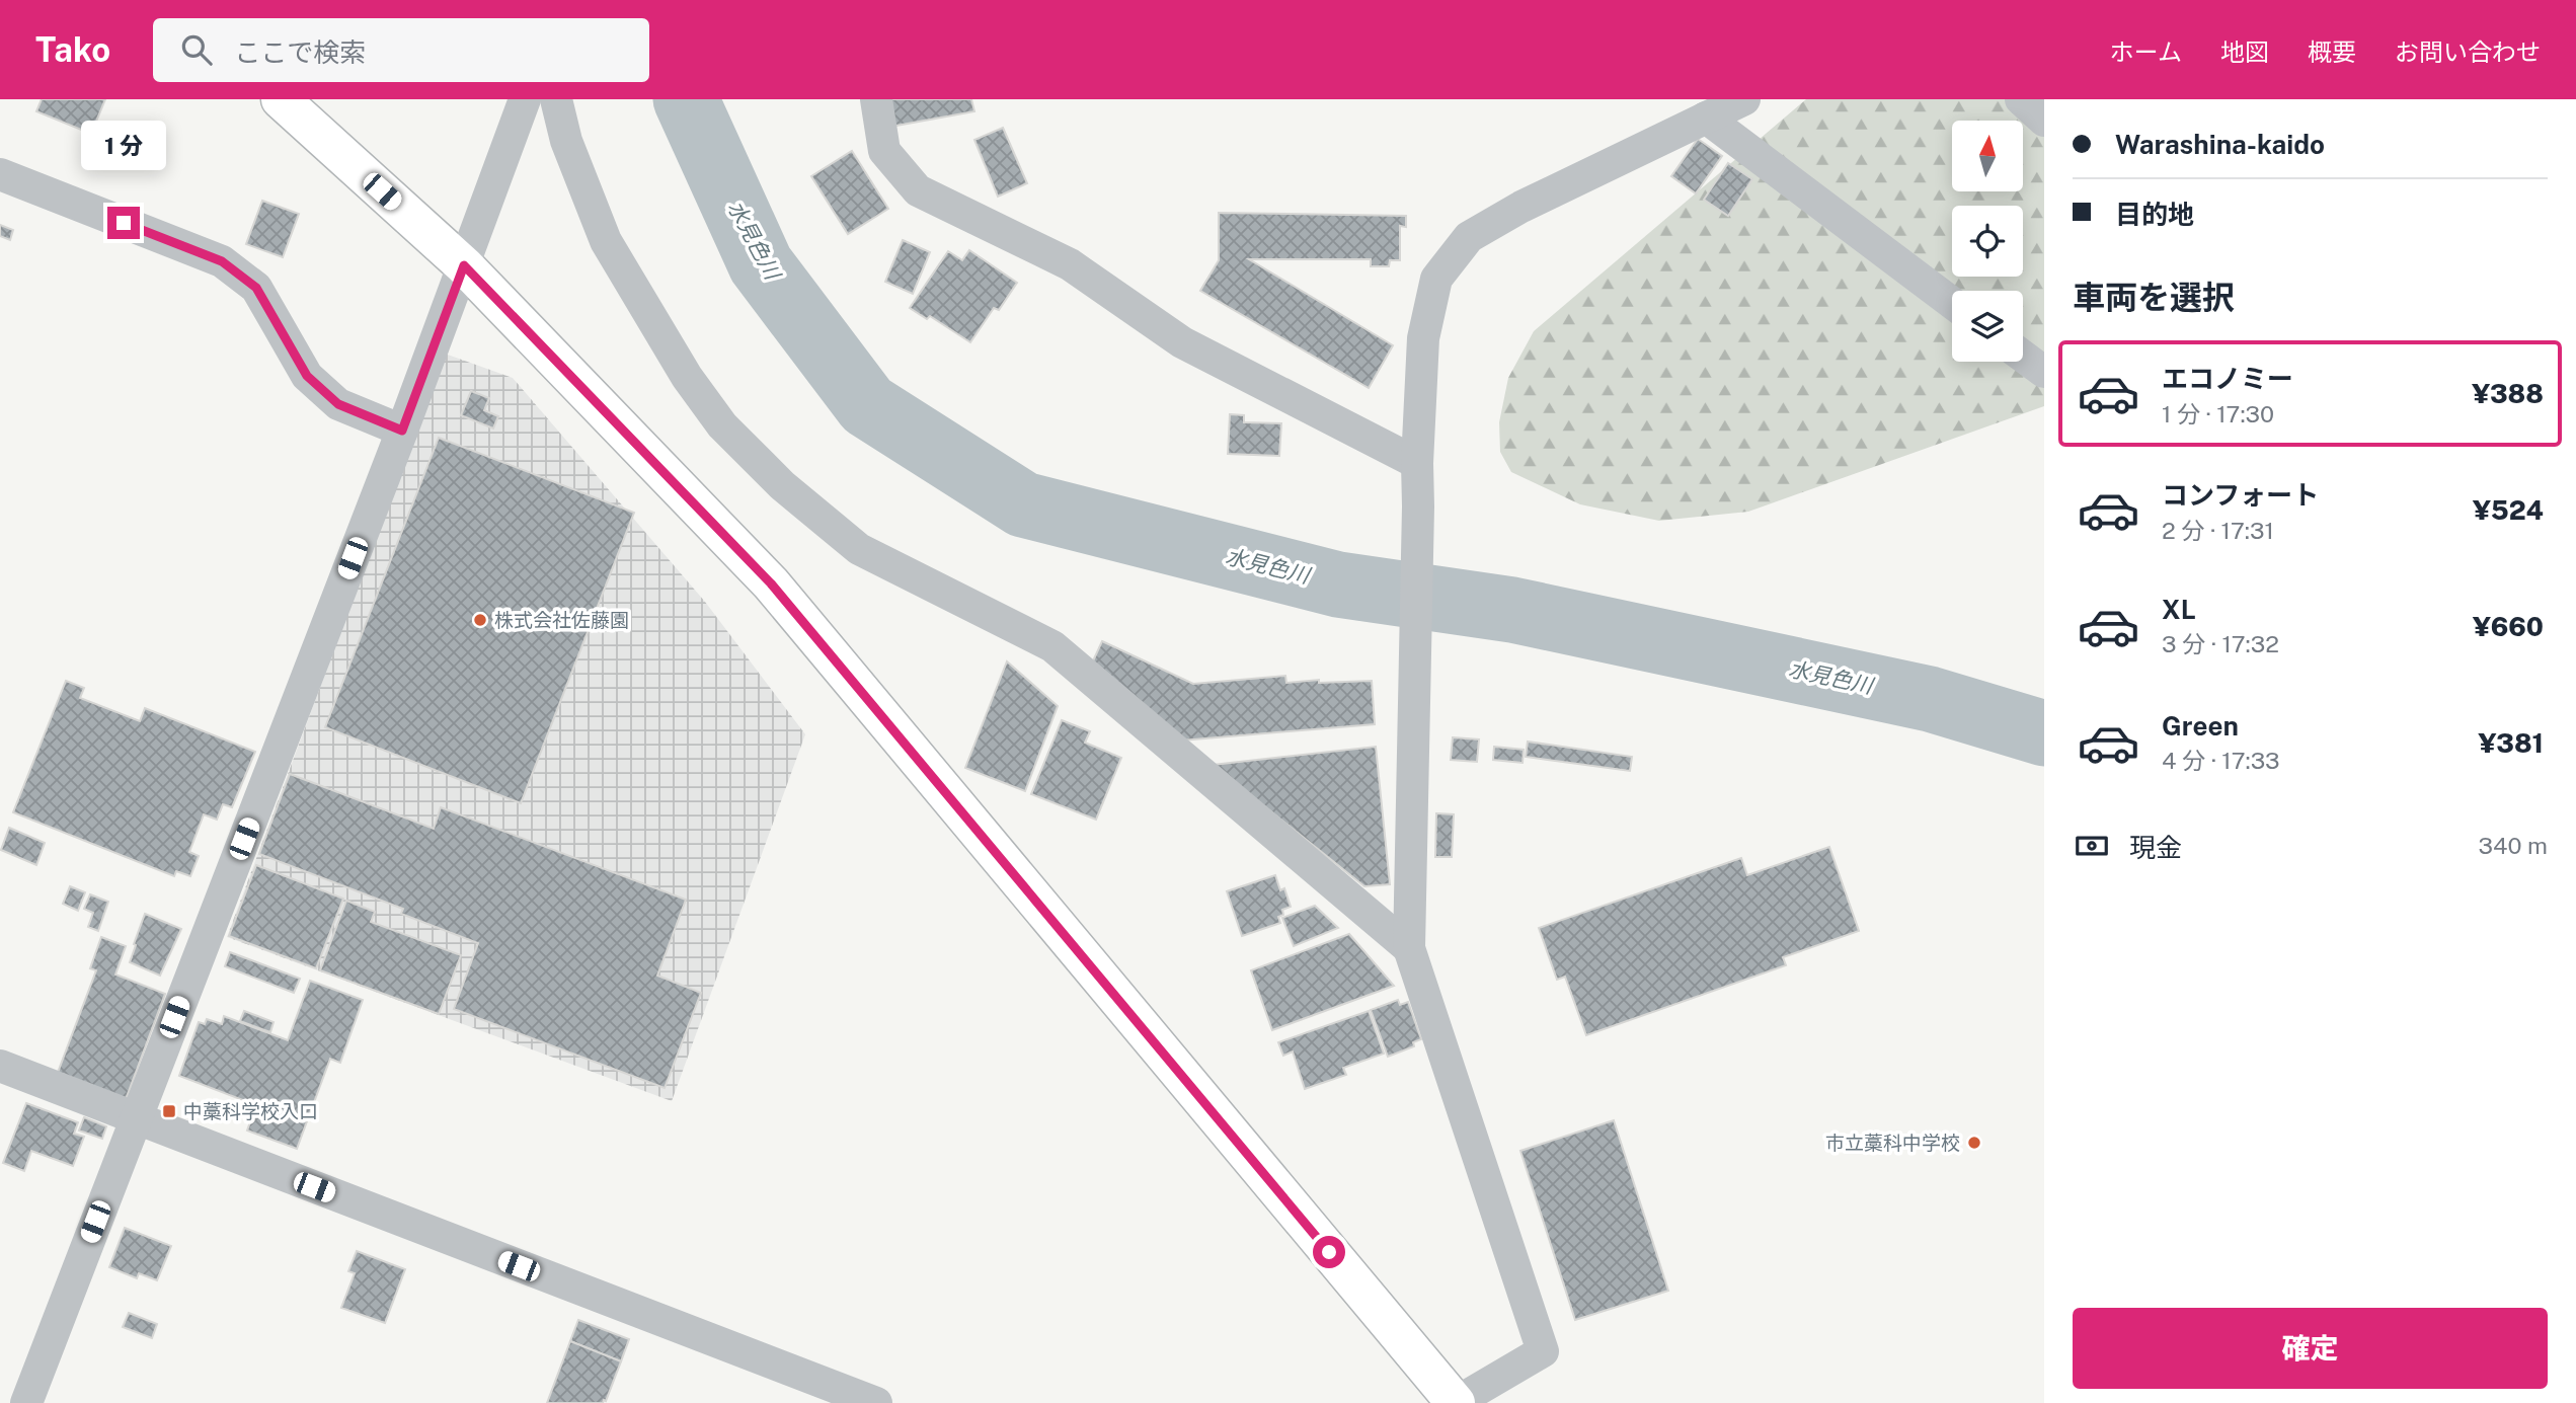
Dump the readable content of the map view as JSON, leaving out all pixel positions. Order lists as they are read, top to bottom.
{
  "water": ["水見色川"],
  "places": {
    "other": ["株式会社佐藤園", "市立藁科中学校"],
    "transit": ["中藁科学校入口"]
  },
  "north": "top",
  "page": {
    "header": "Tako",
    "search": "ここで検索",
    "nav": [
      "ホーム",
      "地図",
      "概要",
      "お問い合わせ"
    ],
    "banner": ["Warashina-kaido", "目的地"],
    "bubble": "1 分",
    "heading": "車両を選択",
    "list": [
      {
        "name": "エコノミー",
        "note": "1 分 · 17:30",
        "value": "¥388"
      },
      {
        "name": "コンフォート",
        "note": "2 分 · 17:31",
        "value": "¥524"
      },
      {
        "name": "XL",
        "note": "3 分 · 17:32",
        "value": "¥660"
      },
      {
        "name": "Green",
        "note": "4 分 · 17:33",
        "value": "¥381"
      }
    ],
    "pay": ["現金", "340 m"],
    "buttons": "確定"
  }
}
